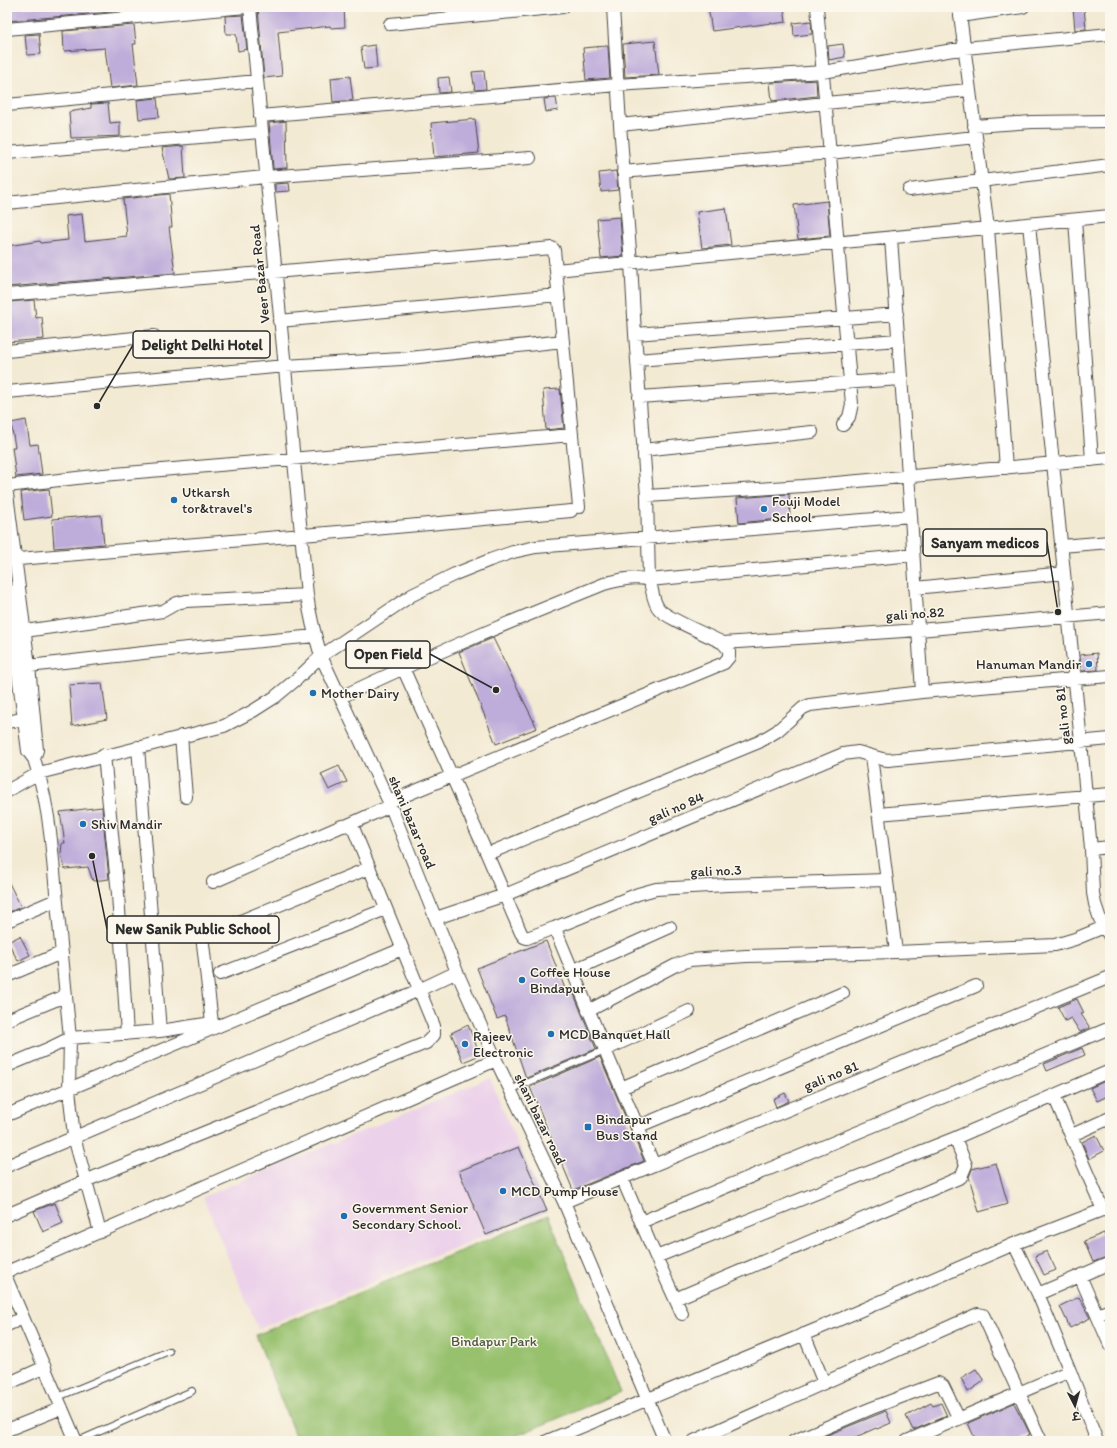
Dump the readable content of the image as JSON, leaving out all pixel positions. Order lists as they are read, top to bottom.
{
  "streets": {
    "street": [
      "Veer Bazar Road",
      "gali no.82",
      "gali no 81",
      "gali no 84",
      "shani bazar road",
      "gali no.3"
    ]
  },
  "crossings": [
    ["Veer Bazar Road", "shani bazar road"],
    ["gali no.82", "gali no 81"],
    ["gali no 81", "shani bazar road"],
    ["gali no 84", "shani bazar road"],
    ["gali no 84", "gali no.3"]
  ],
  "parks": ["Bindapur Park"],
  "places": {
    "other": [
      "Delight Delhi Hotel",
      "Utkarsh tor&travel's",
      "Fouji Model School",
      "Sanyam medicos",
      "Hanuman Mandir",
      "Open Field",
      "Mother Dairy",
      "Shiv Mandir",
      "New Sanik Public School",
      "Coffee House Bindapur",
      "MCD Banquet Hall",
      "Rajeev Electronic",
      "MCD Pump House",
      "Government Senior Secondary School."
    ],
    "transit": ["Bindapur Bus Stand"]
  },
  "north": "bottom"
}
